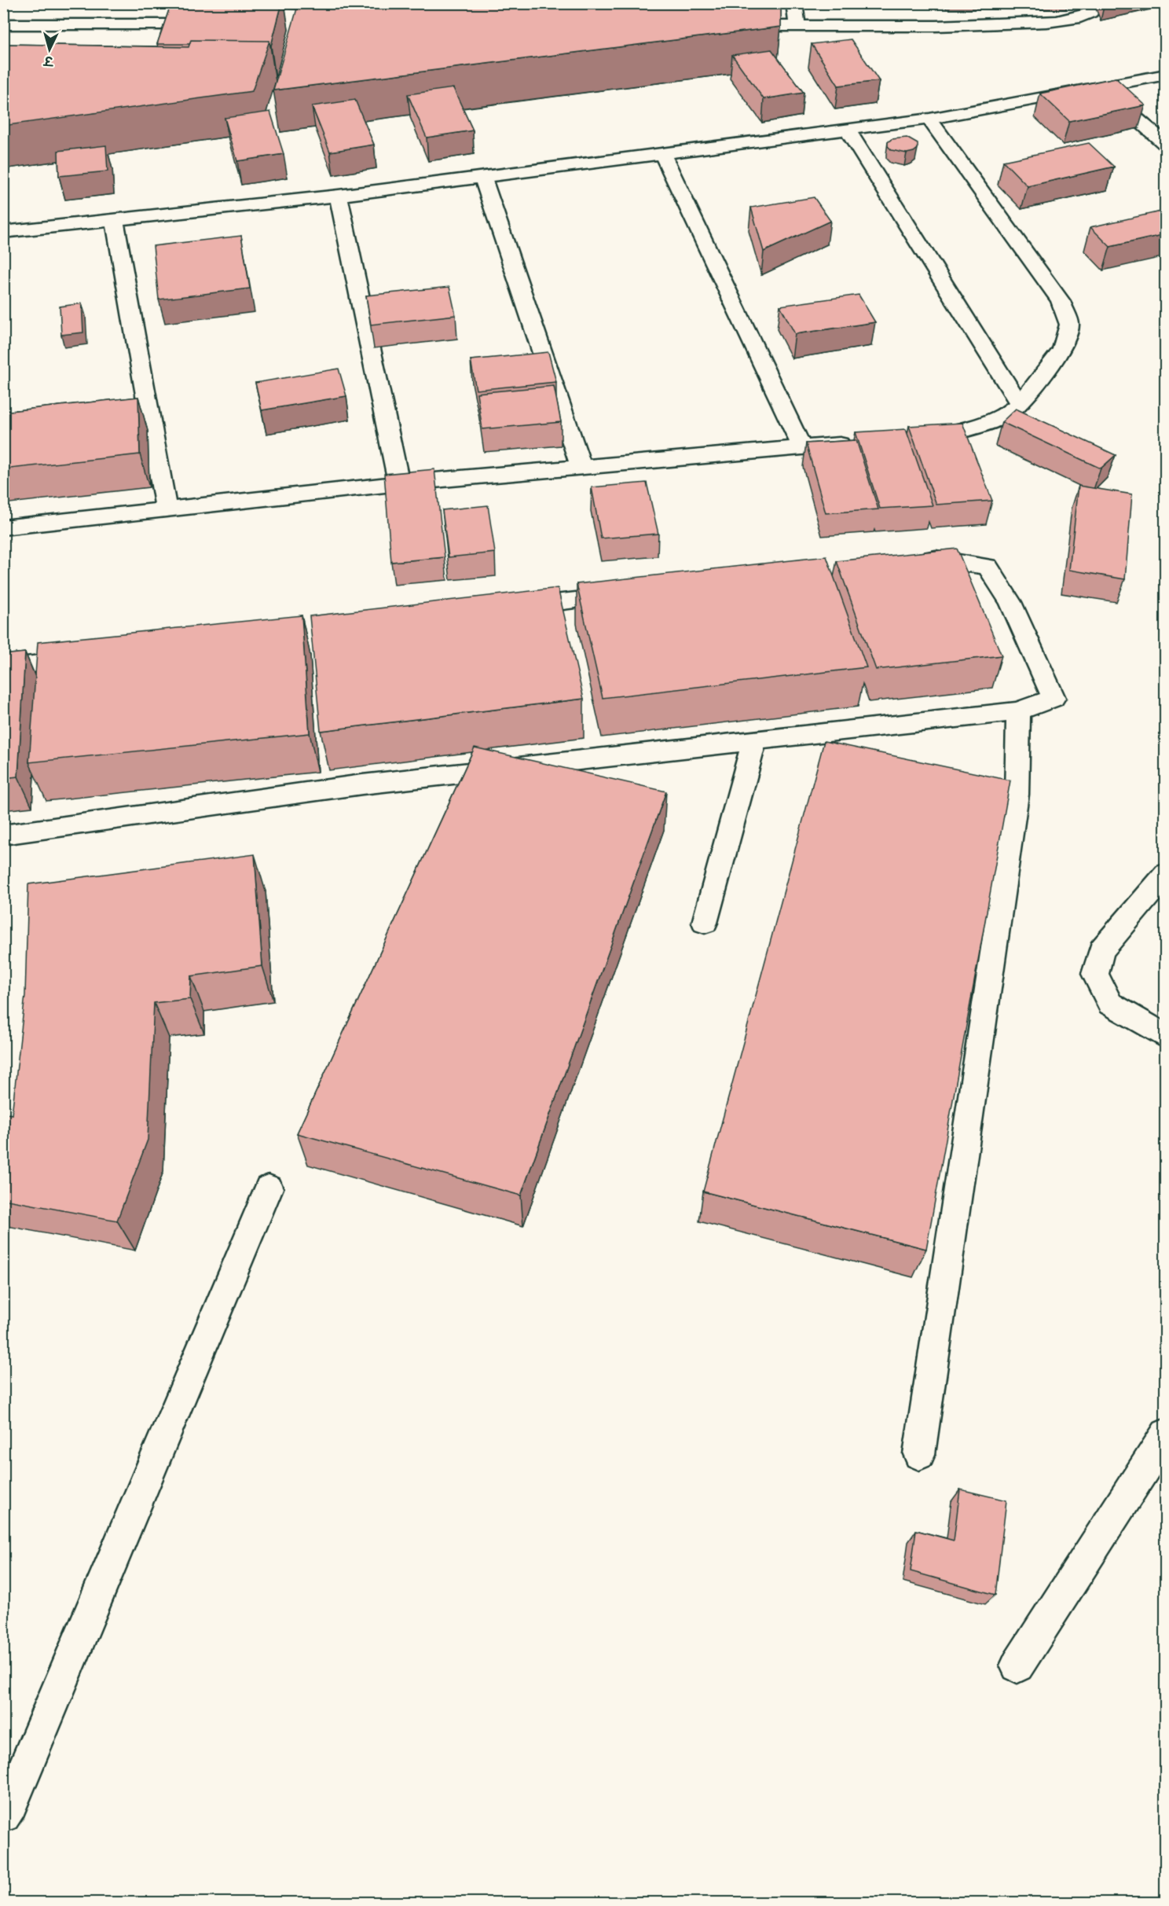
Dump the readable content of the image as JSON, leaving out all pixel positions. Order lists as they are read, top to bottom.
{
  "north": "bottom"
}
